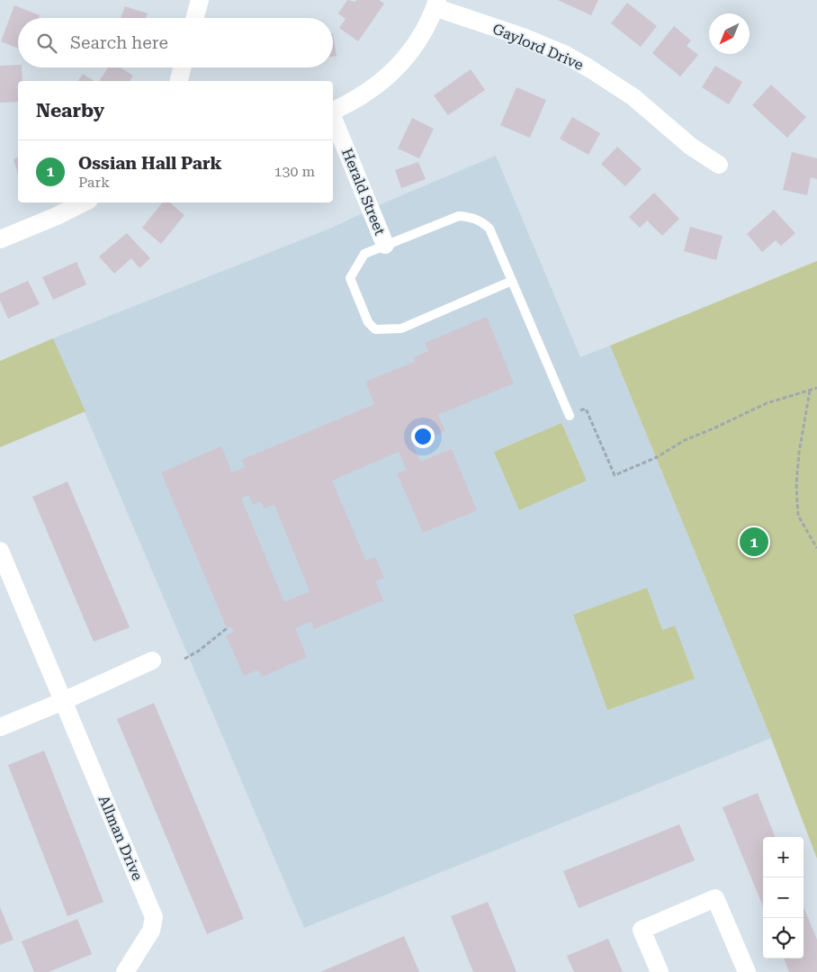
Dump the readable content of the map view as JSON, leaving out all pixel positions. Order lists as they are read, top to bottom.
{
  "streets": {
    "street": ["Gaylord Drive", "Herald Street", "Allman Drive"]
  },
  "north": "bottom left",
  "page": {
    "search": "Search here",
    "heading": "Nearby",
    "list": [
      {
        "mark": "1",
        "name": "Ossian Hall Park",
        "note": "Park",
        "value": "130 m"
      }
    ],
    "pins": "1",
    "map_buttons": ["+", "−"]
  }
}
